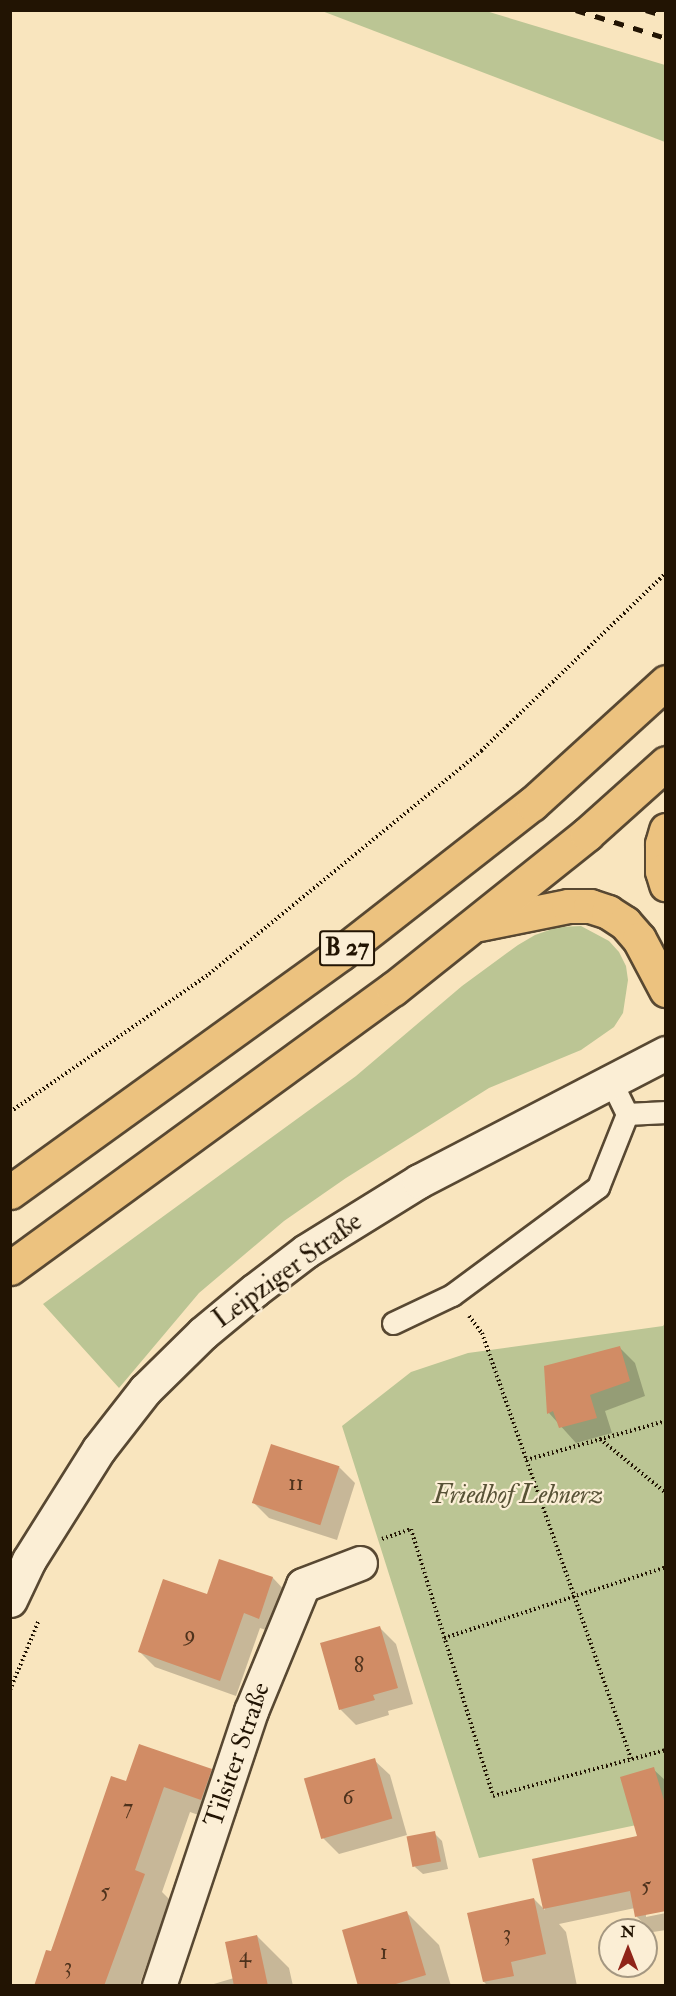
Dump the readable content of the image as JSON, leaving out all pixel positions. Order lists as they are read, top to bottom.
{
  "streets": {
    "highway": ["B 27"],
    "main road": ["Leipziger Straße", "Tilsiter Straße"]
  },
  "parks": ["Friedhof Lehnerz"],
  "house_numbers": [
    "11",
    "9",
    "8",
    "6",
    "7",
    "5",
    "5",
    "3",
    "1",
    "4",
    "3"
  ],
  "north": "top"
}
